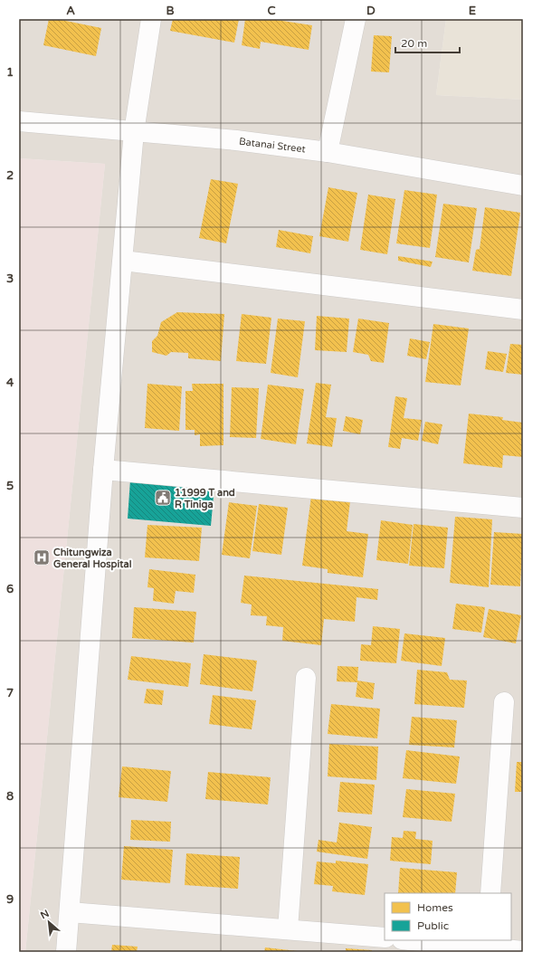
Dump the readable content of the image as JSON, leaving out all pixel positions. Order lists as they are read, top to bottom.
{
  "streets": {
    "street": ["Batanai Street"]
  },
  "places": {
    "public building": ["11999 T and R Tiniga"],
    "hospital": ["Chitungwiza General Hospital"]
  },
  "legend": ["Homes", "Public"],
  "scale_bar": "20 m",
  "north": "top left",
  "grid": {
    "columns": [
      "A",
      "B",
      "C",
      "D",
      "E"
    ],
    "rows": [
      "1",
      "2",
      "3",
      "4",
      "5",
      "6",
      "7",
      "8",
      "9"
    ]
  }
}
